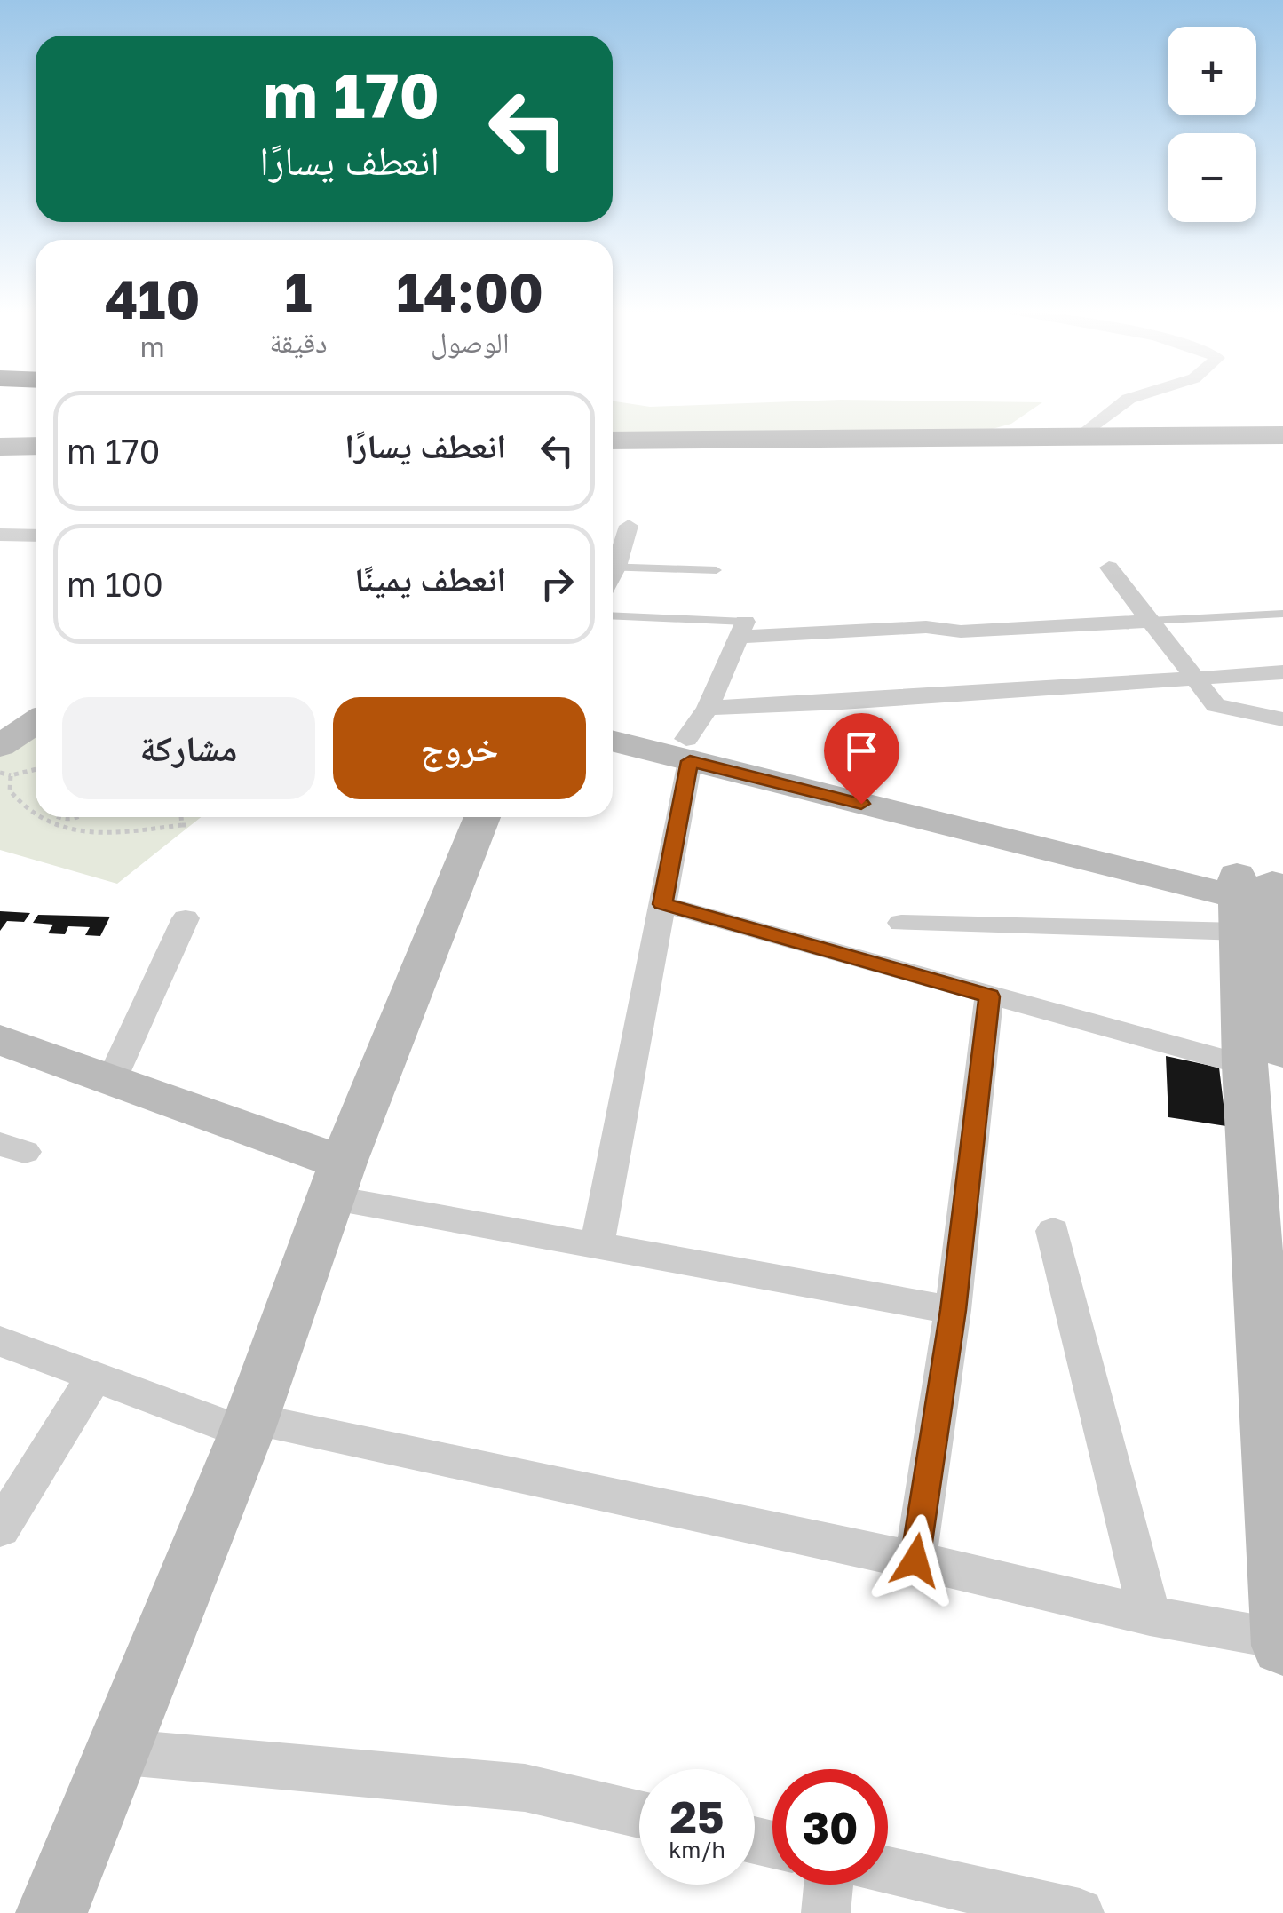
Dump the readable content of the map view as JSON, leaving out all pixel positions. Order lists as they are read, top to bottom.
{
  "page": {
    "map_buttons": ["+", "−"],
    "turn": ["170 m", "انعطف يسارًا"],
    "eta": [
      "14:00",
      "الوصول",
      "1",
      "دقيقة",
      "410",
      "m"
    ],
    "list": [
      {
        "name": "انعطف يسارًا",
        "value": "170 m"
      },
      {
        "name": "انعطف يمينًا",
        "value": "100 m"
      }
    ],
    "buttons": ["خروج", "مشاركة"],
    "speed": "25 km/h",
    "limit": "30"
  }
}
